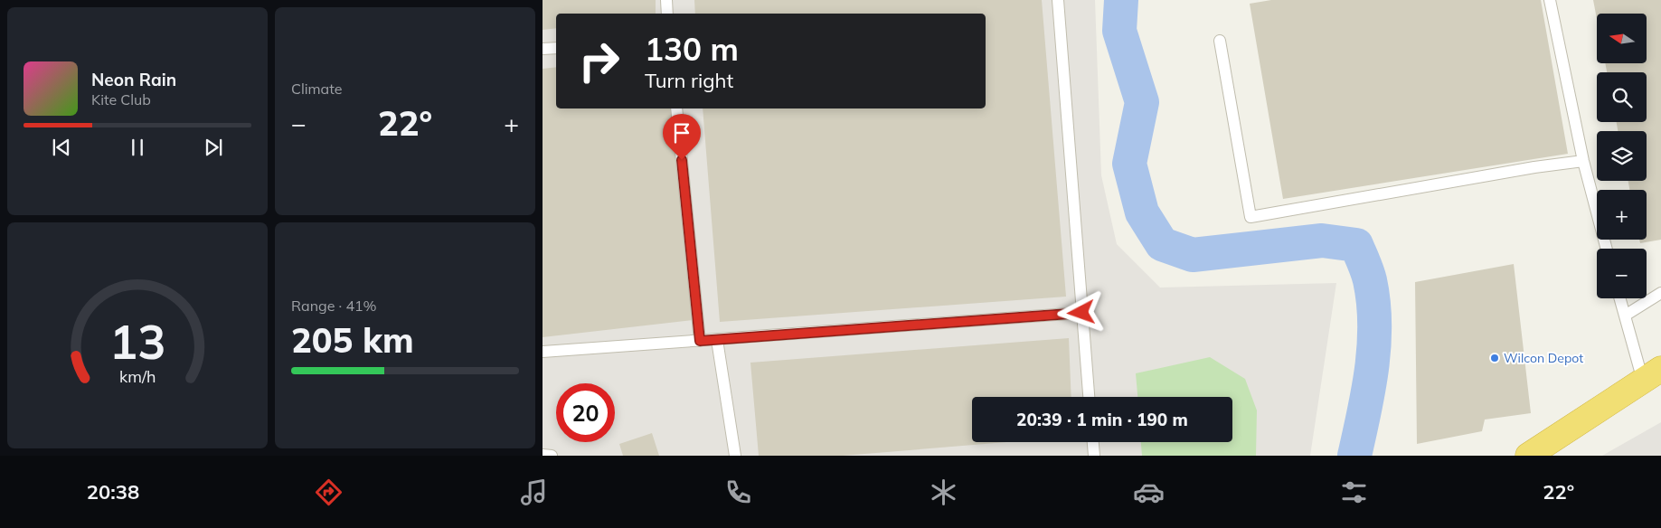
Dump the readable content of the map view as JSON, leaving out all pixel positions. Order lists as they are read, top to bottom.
{
  "places": ["Wilcon Depot"],
  "north": "left",
  "page": {
    "tile": [
      "Climate",
      ["Range · 41%", "205 km"]
    ],
    "map_buttons": ["+", "−"],
    "turn": ["130 m", "Turn right"],
    "song": ["Neon Rain", "Kite Club"],
    "heat": ["−", "22°", "+"],
    "limit": "20",
    "trip": "20:39 · 1 min · 190 m",
    "tabs": ["20:38", "22°"],
    "gauge": ["13", "km/h"]
  }
}
